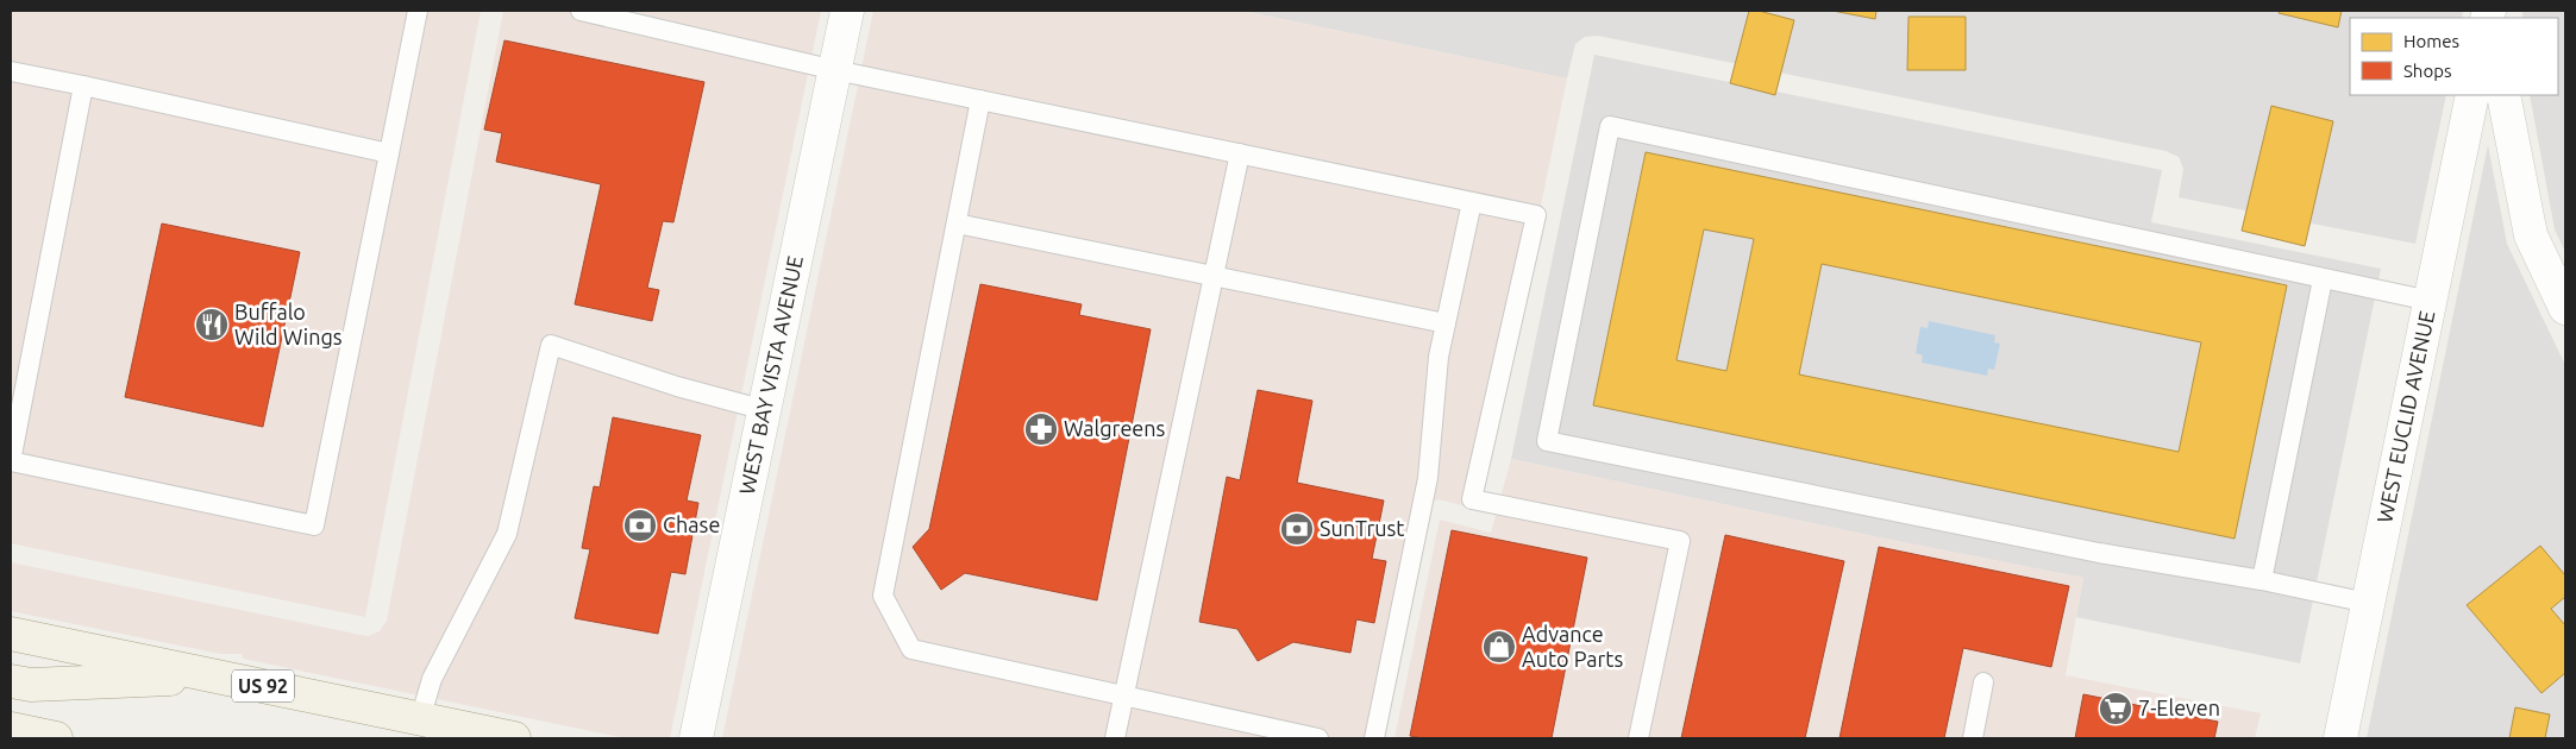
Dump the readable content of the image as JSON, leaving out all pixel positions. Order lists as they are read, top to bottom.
{
  "streets": {
    "main road": ["US 92"],
    "street": ["WEST BAY VISTA AVENUE", "WEST EUCLID AVENUE"]
  },
  "places": {
    "restaurant": ["Buffalo Wild Wings"],
    "pharmacy": ["Walgreens"],
    "bank": ["Chase", "SunTrust"],
    "shop": ["Advance Auto Parts"],
    "supermarket": ["7-Eleven"]
  },
  "legend": ["Homes", "Shops"]
}
